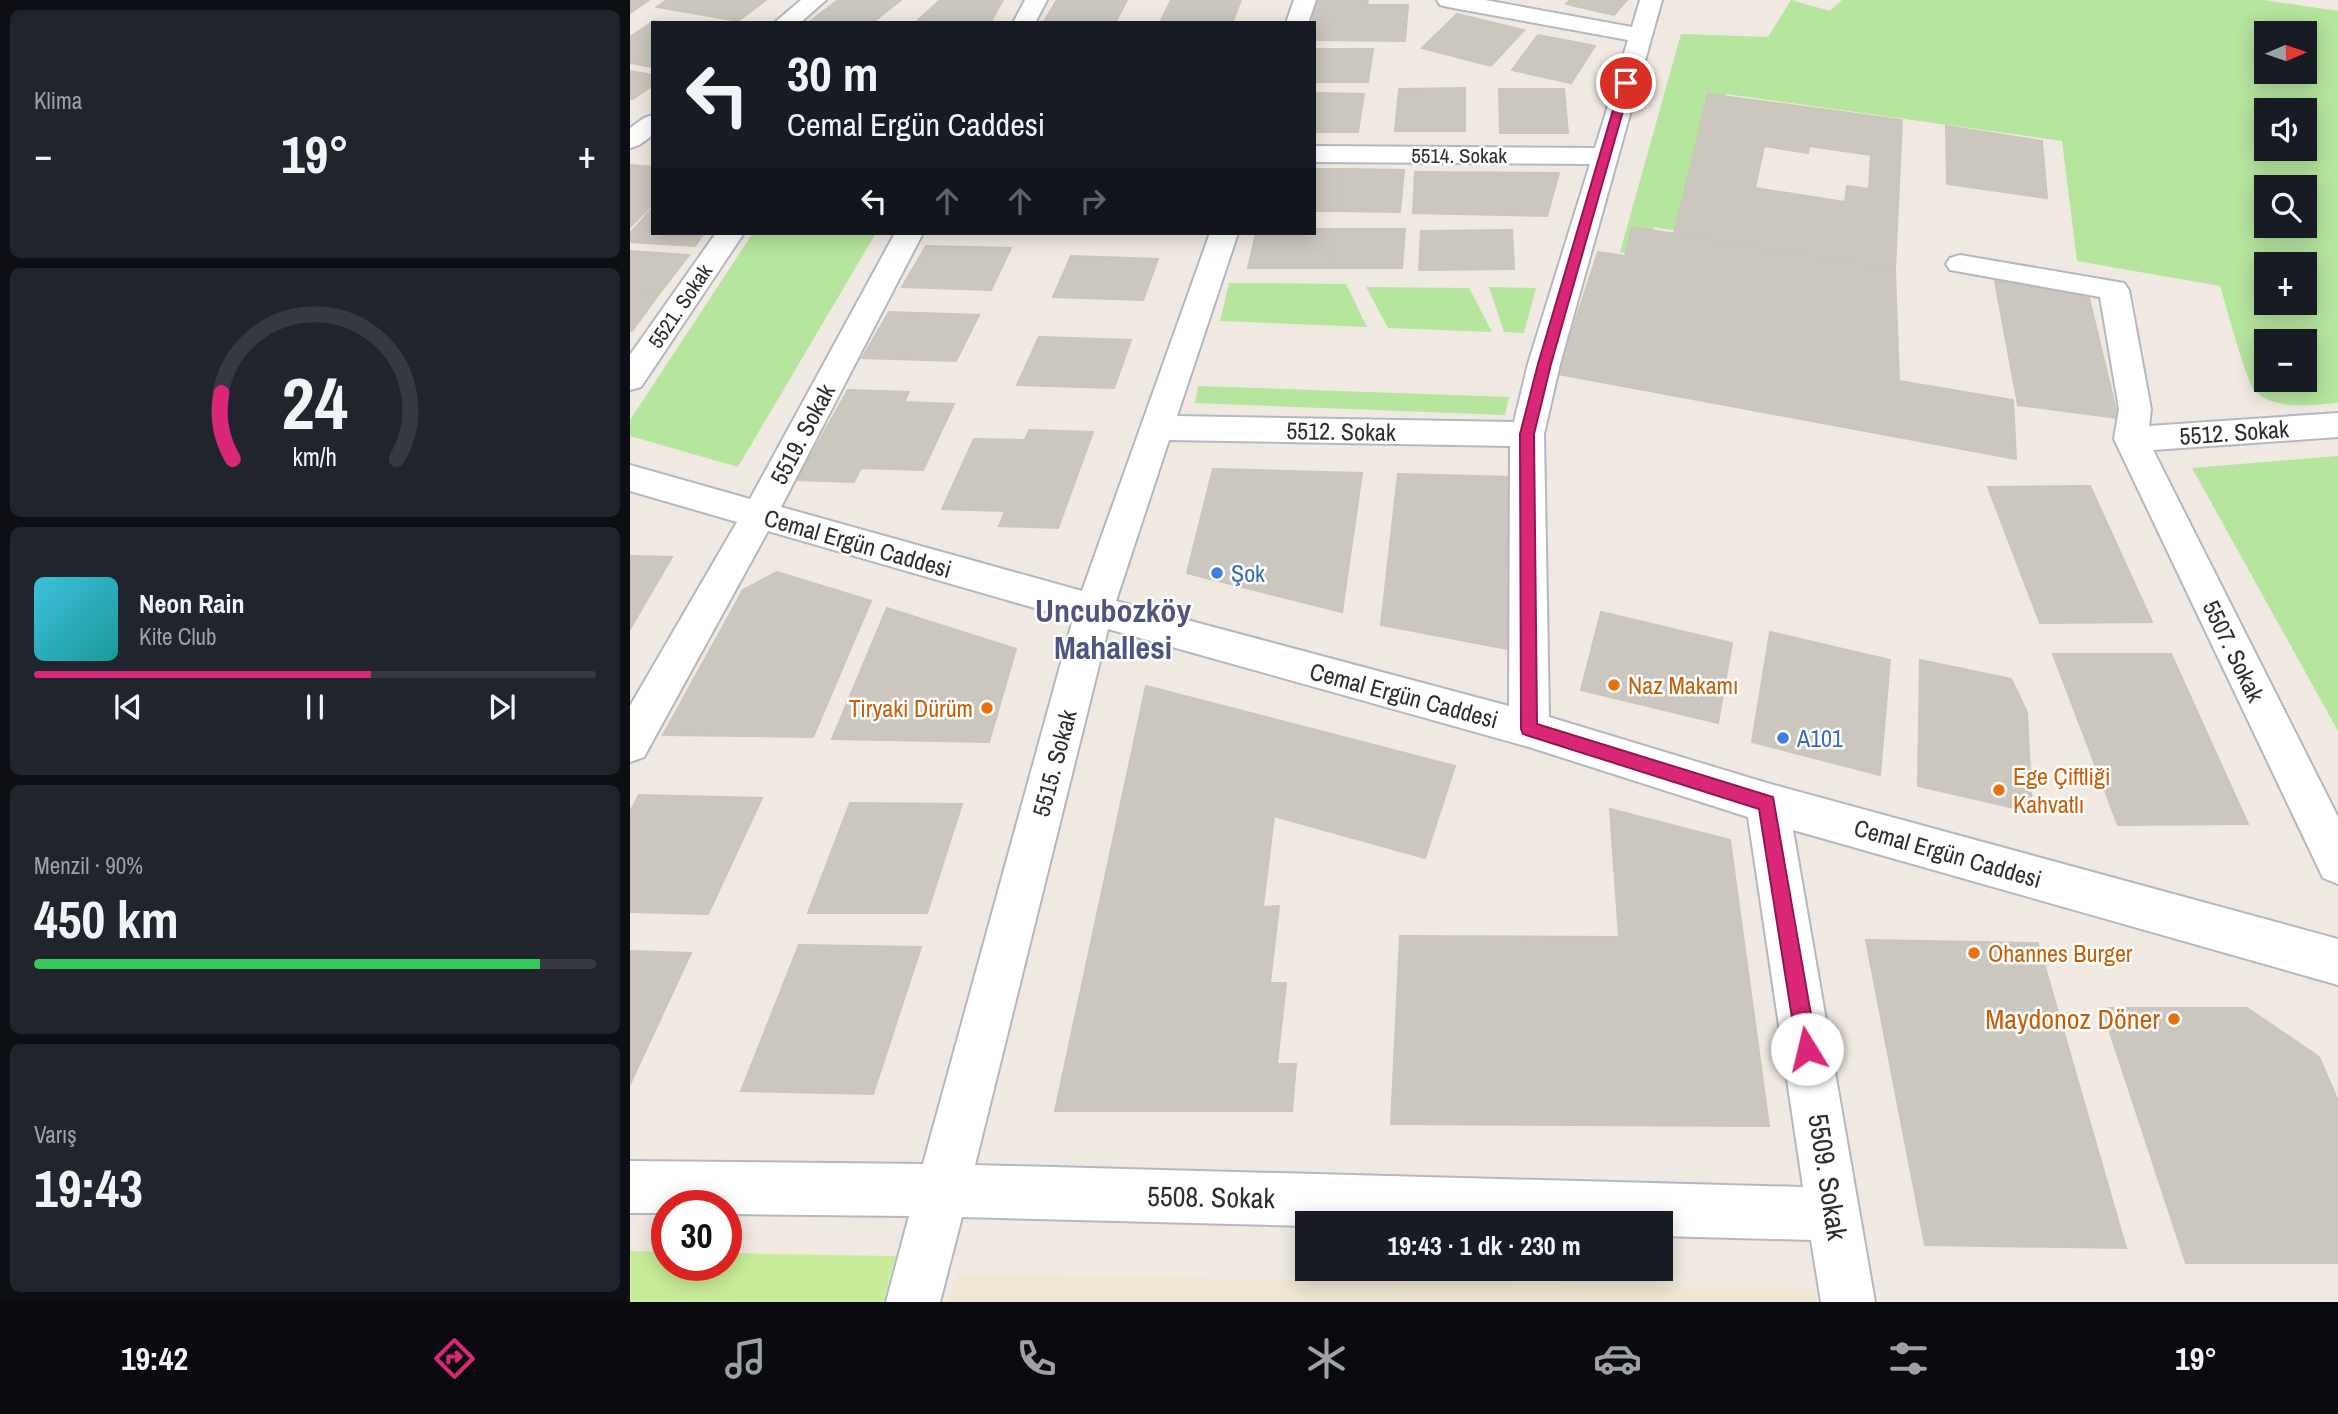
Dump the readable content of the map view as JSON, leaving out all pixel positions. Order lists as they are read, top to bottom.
{
  "streets": {
    "street": [
      "5514. Sokak",
      "5521. Sokak",
      "5512. Sokak",
      "5519. Sokak",
      "Cemal Ergün Caddesi",
      "5507. Sokak",
      "5515. Sokak",
      "5509. Sokak",
      "5508. Sokak"
    ]
  },
  "crossings": [
    ["5512. Sokak", "5507. Sokak"],
    ["5512. Sokak", "5515. Sokak"],
    ["5519. Sokak", "Cemal Ergün Caddesi"],
    ["Cemal Ergün Caddesi", "5515. Sokak"],
    ["Cemal Ergün Caddesi", "5509. Sokak"],
    ["5515. Sokak", "5508. Sokak"],
    ["5509. Sokak", "5508. Sokak"]
  ],
  "districts": ["Uncubozköy Mahallesi"],
  "places": [
    "Şok",
    "Naz Makamı",
    "Tiryaki Dürüm",
    "A101",
    "Ege Çiftliği Kahvatlı",
    "Ohannes Burger",
    "Maydonoz Döner"
  ],
  "north": "right",
  "page": {
    "tile": [
      "Klima",
      ["Menzil · 90%", "450 km"],
      ["Varış", "19:43"]
    ],
    "map_buttons": ["+", "−"],
    "turn": ["30 m", "Cemal Ergün Caddesi"],
    "heat": ["−", "19°", "+"],
    "song": ["Neon Rain", "Kite Club"],
    "limit": "30",
    "trip": "19:43 · 1 dk · 230 m",
    "tabs": ["19:42", "19°"],
    "gauge": ["24", "km/h"]
  }
}
